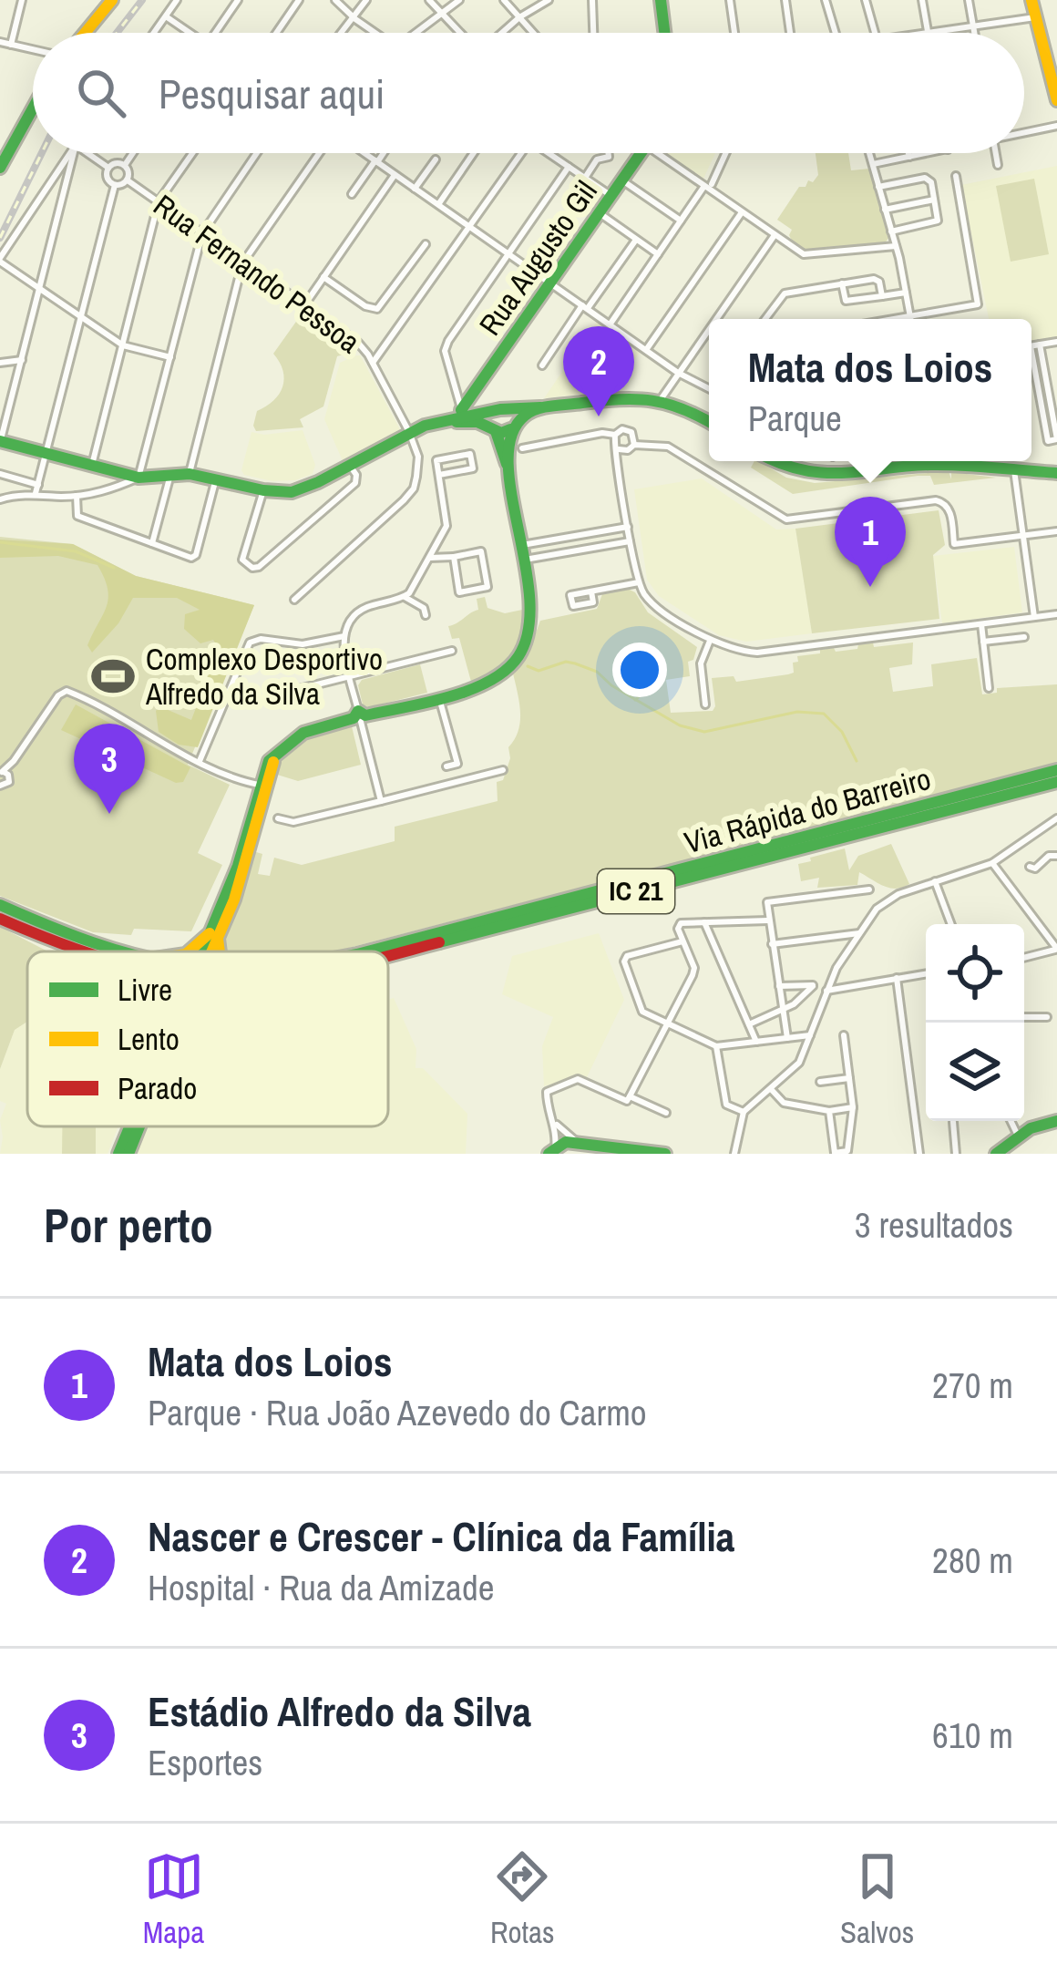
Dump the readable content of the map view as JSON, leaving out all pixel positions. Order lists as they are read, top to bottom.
{
  "streets": {
    "main road": ["Rua Augusto Gil", "Via Rápida do Barreiro", "IC 21"],
    "street": ["Rua Fernando Pessoa"]
  },
  "places": {
    "sports": ["Complexo Desportivo Alfredo da Silva"]
  },
  "legend": ["Livre", "Lento", "Parado"],
  "page": {
    "search": "Pesquisar aqui",
    "popup": ["Mata dos Loios", "Parque"],
    "pins": ["2", "1", "3"],
    "heading": ["Por perto", "3 resultados"],
    "list": [
      {
        "mark": "1",
        "name": "Mata dos Loios",
        "note": "Parque · Rua João Azevedo do Carmo",
        "value": "270 m"
      },
      {
        "mark": "2",
        "name": "Nascer e Crescer - Clínica da Família",
        "note": "Hospital · Rua da Amizade",
        "value": "280 m"
      },
      {
        "mark": "3",
        "name": "Estádio Alfredo da Silva",
        "note": "Esportes",
        "value": "610 m"
      }
    ],
    "nav": ["Mapa", "Rotas", "Salvos"]
  }
}
